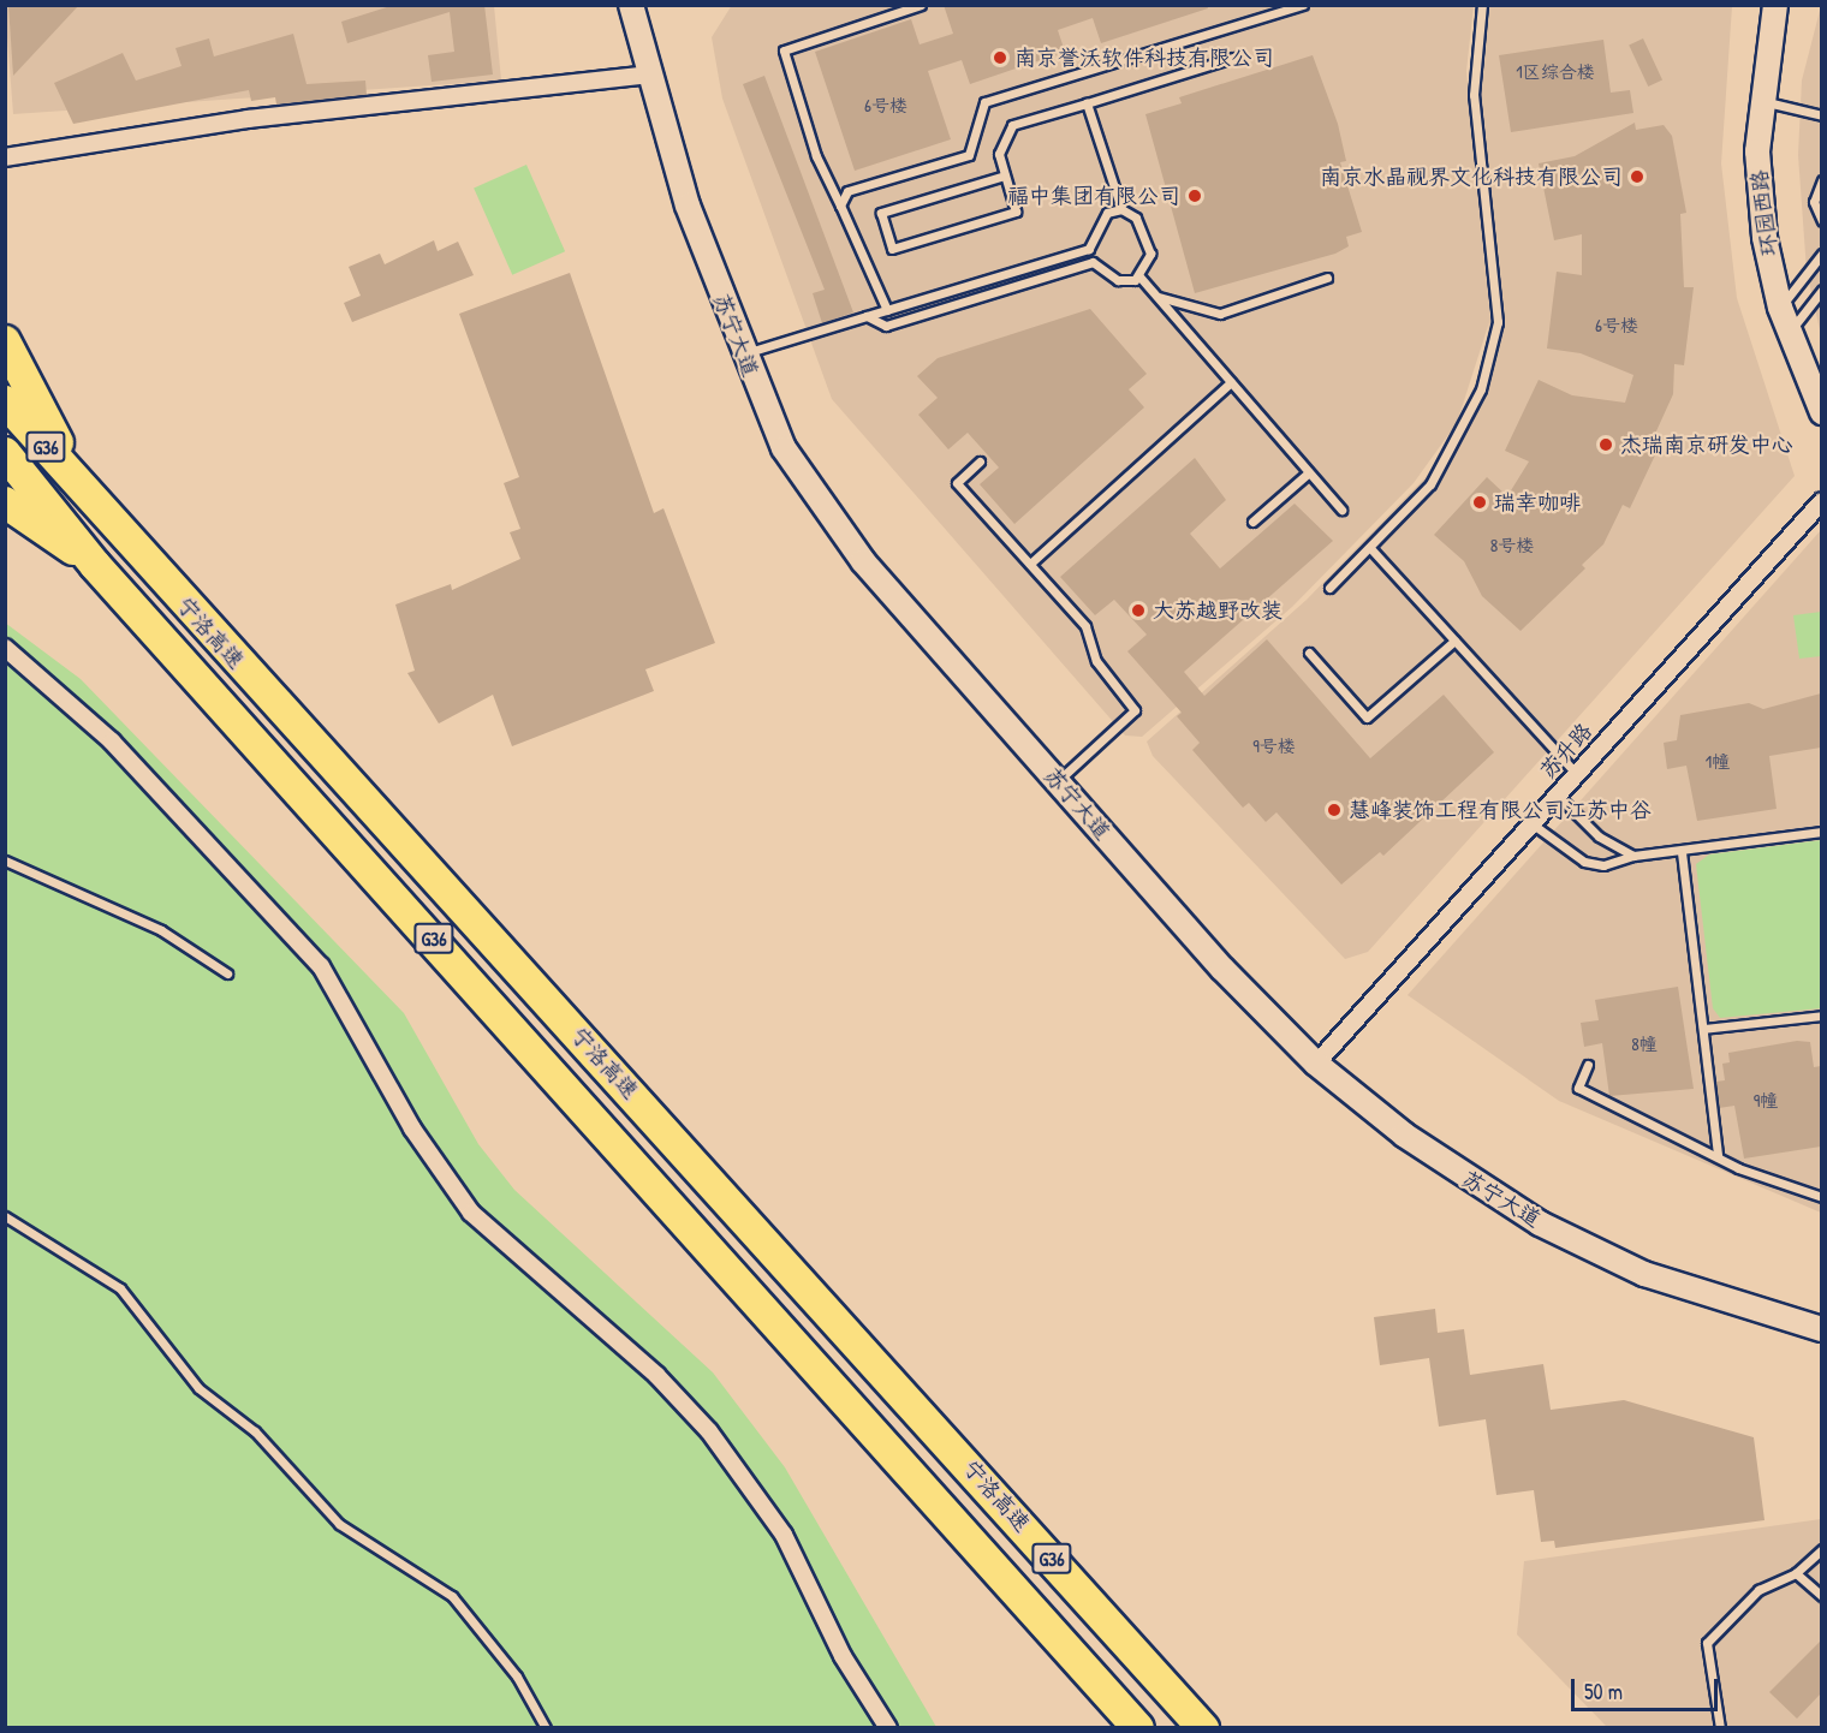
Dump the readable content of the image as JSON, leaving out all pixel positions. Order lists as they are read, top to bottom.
{
  "streets": {
    "highway": ["G36", "宁洛高速"],
    "street": ["环园西路", "苏宁大道", "苏升路"]
  },
  "crossings": [
    ["苏宁大道", "苏升路"]
  ],
  "places": [
    "南京誉沃软件科技有限公司",
    "南京水晶视界文化科技有限公司",
    "福中集团有限公司",
    "杰瑞南京研发中心",
    "瑞幸咖啡",
    "大苏越野改装",
    "慧峰装饰工程有限公司江苏中谷"
  ],
  "house_numbers": [
    "1区综合楼",
    "6号楼",
    "6号楼",
    "8号楼",
    "9号楼",
    "1幢",
    "8幢",
    "9幢"
  ],
  "scale_bar": "50 m"
}
